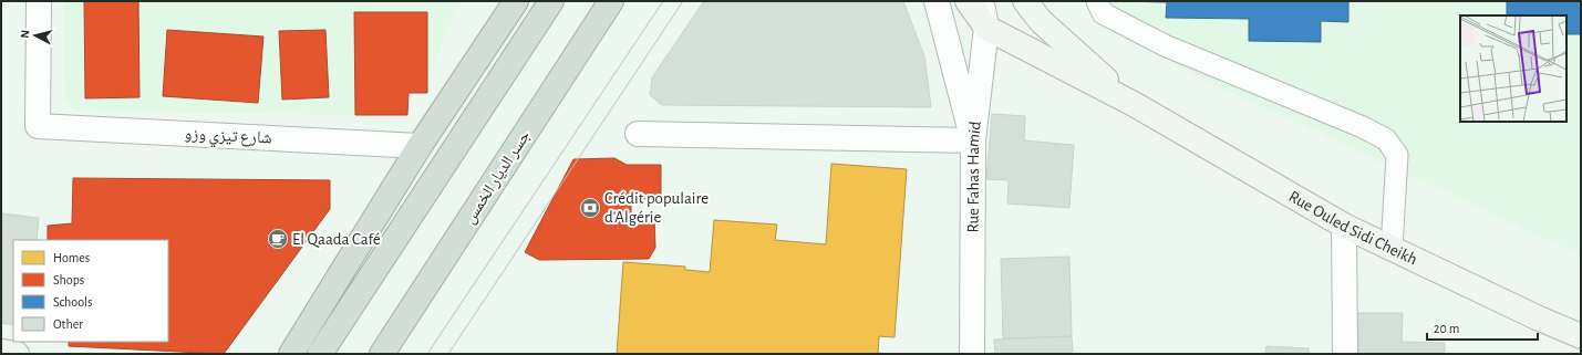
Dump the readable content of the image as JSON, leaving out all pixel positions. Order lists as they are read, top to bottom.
{
  "streets": {
    "highway": ["جسر الديار الخمس"],
    "main road": ["Rue Ouled Sidi Cheikh"],
    "street": ["شارع تيزي وزو", "Rue Fahas Hamid"]
  },
  "crossings": [
    ["Rue Fahas Hamid", "Rue Ouled Sidi Cheikh"]
  ],
  "places": {
    "bank": ["Crédit populaire d'Algérie"],
    "cafe": ["El Qaada Café"]
  },
  "legend": [
    "Homes",
    "Shops",
    "Schools",
    "Other"
  ],
  "scale_bar": "20 m",
  "north": "left"
}
